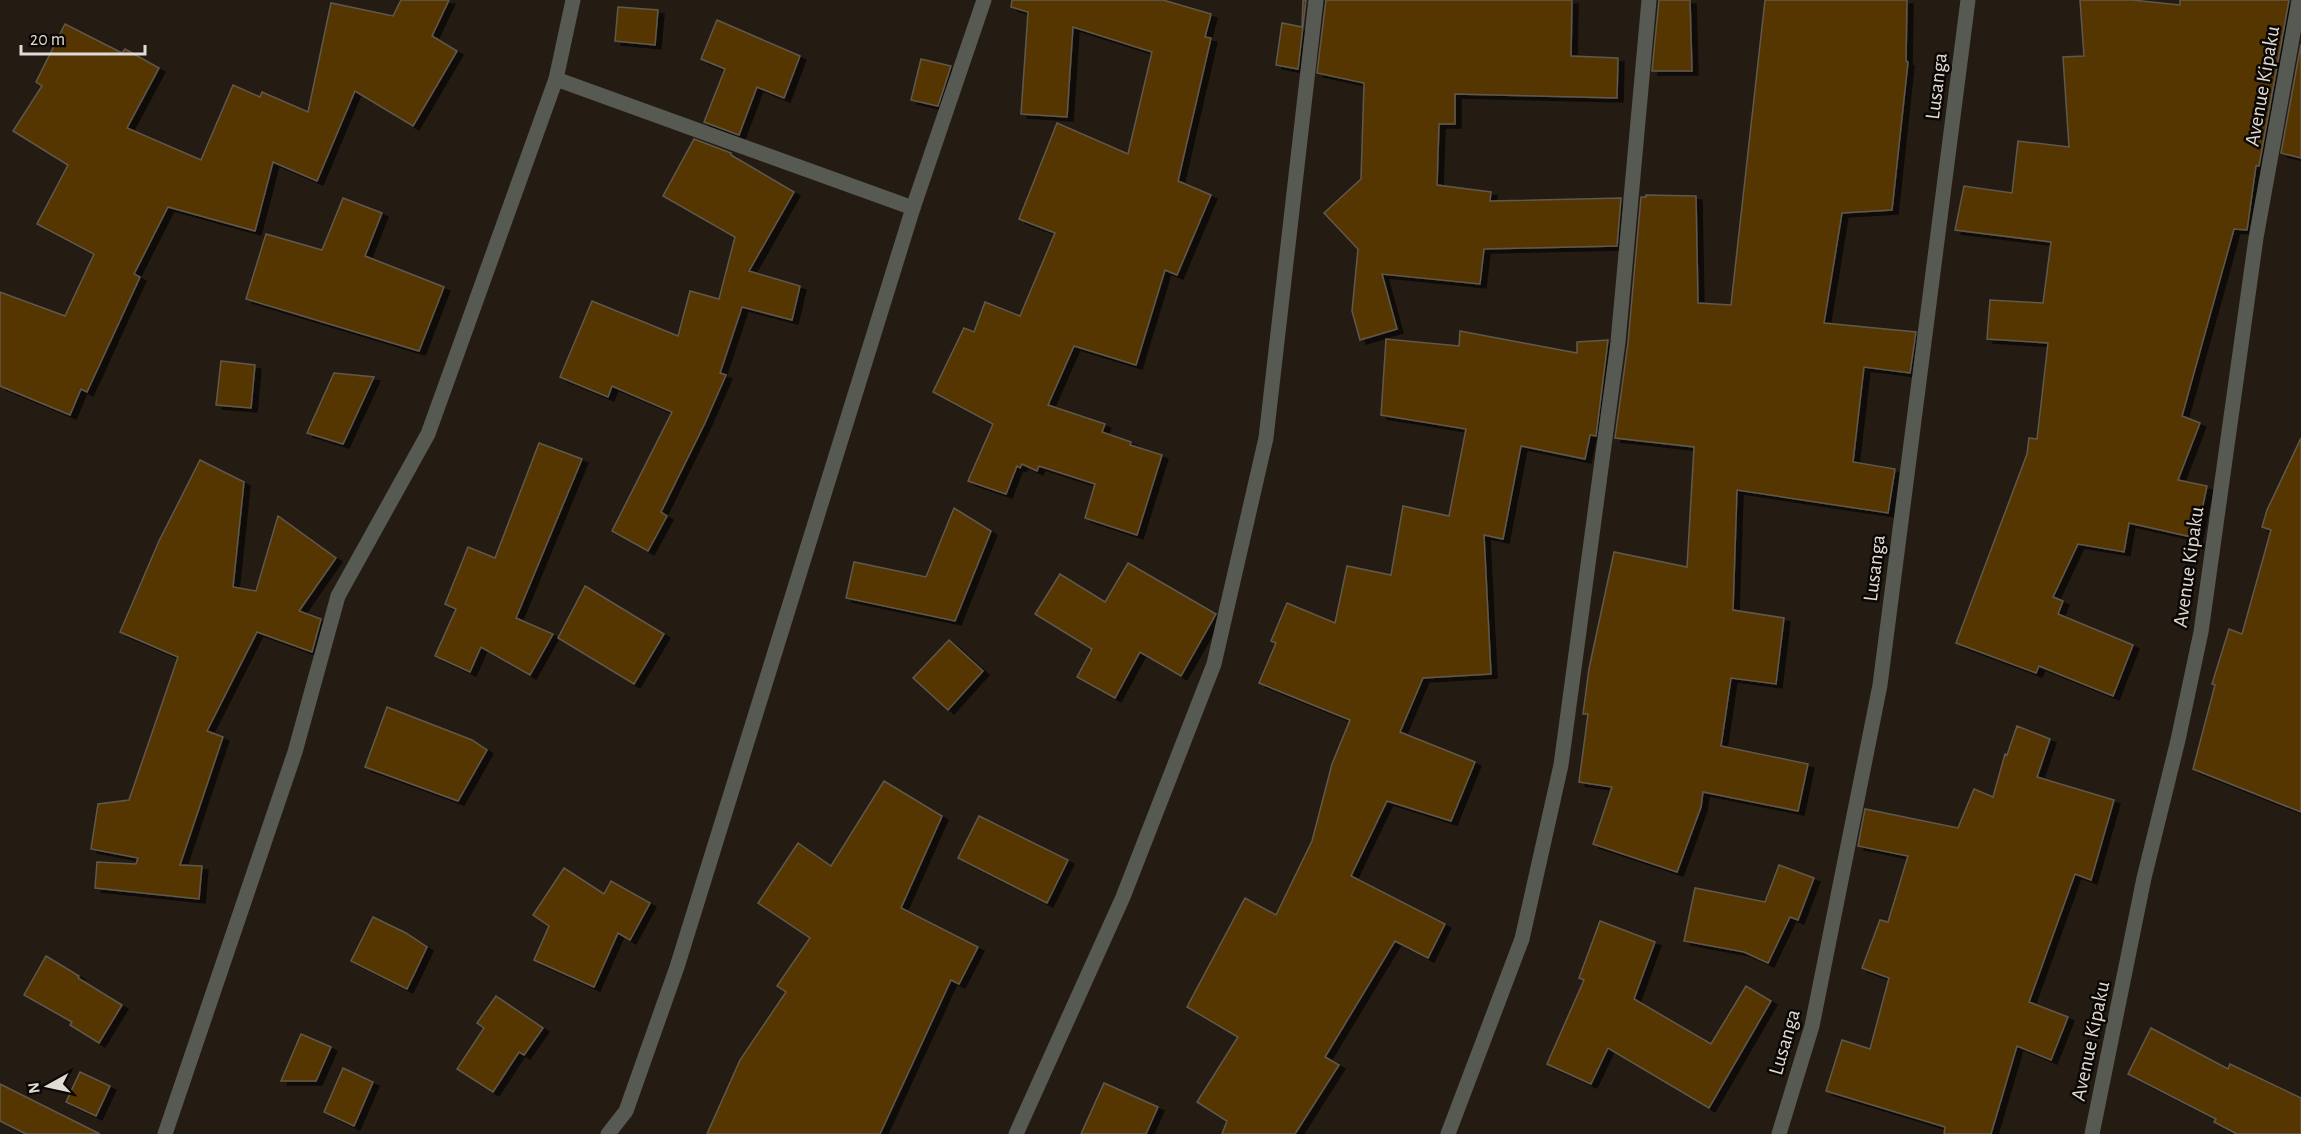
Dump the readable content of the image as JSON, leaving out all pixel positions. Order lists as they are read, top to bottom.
{
  "streets": {
    "street": ["Lusanga", "Avenue Kipaku"]
  },
  "scale_bar": "20 m",
  "north": "left"
}
